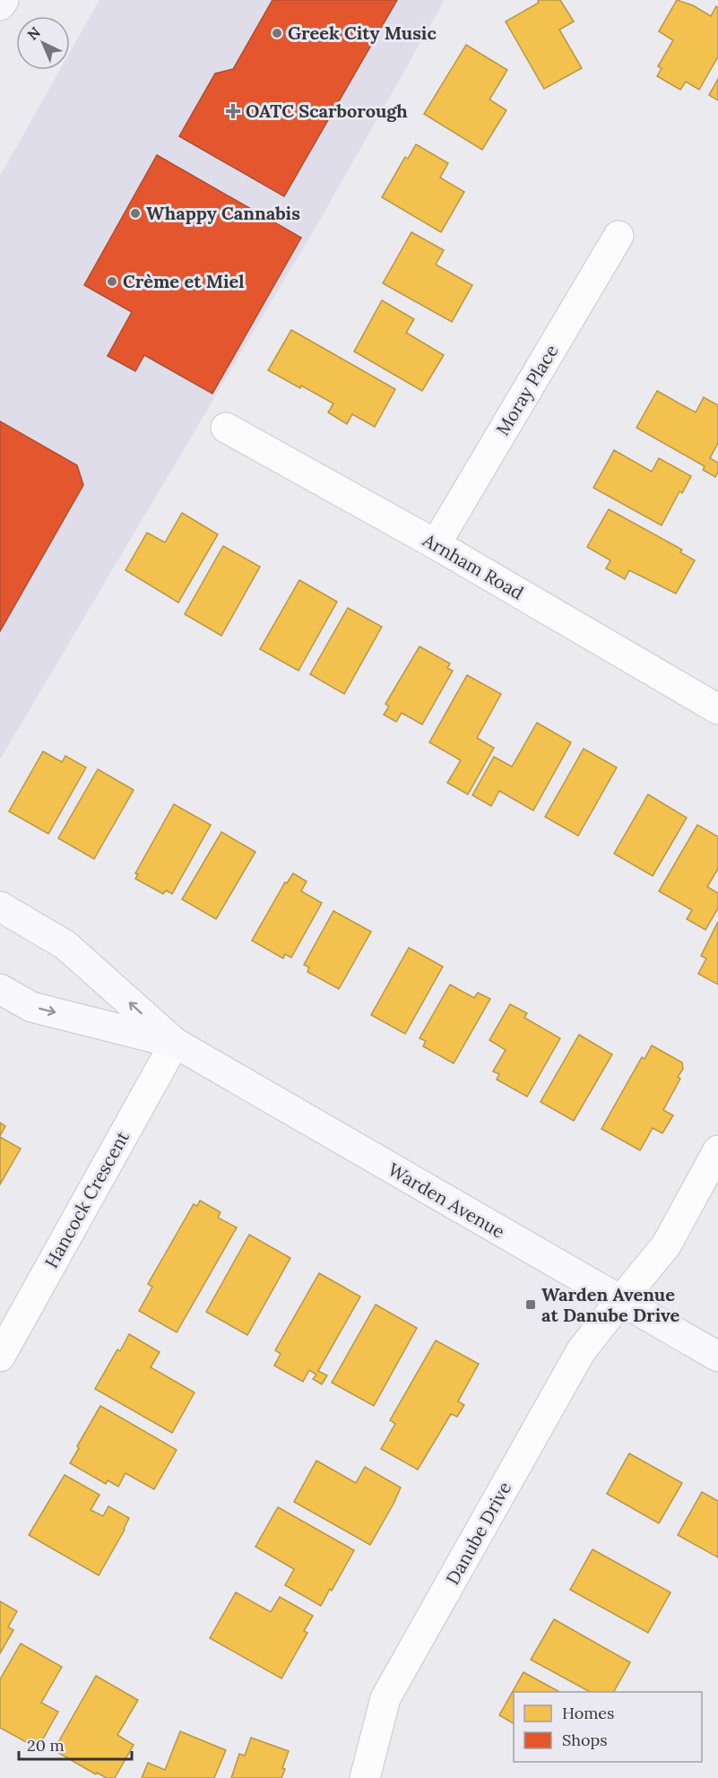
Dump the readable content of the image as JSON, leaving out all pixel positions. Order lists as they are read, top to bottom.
{
  "streets": {
    "main road": ["Warden Avenue"],
    "street": [
      "Moray Place",
      "Arnham Road",
      "Hancock Crescent",
      "Danube Drive"
    ]
  },
  "crossings": [
    ["Moray Place", "Arnham Road"],
    ["Hancock Crescent", "Warden Avenue"],
    ["Warden Avenue", "Danube Drive"]
  ],
  "places": {
    "other": ["Greek City Music", "Whappy Cannabis", "Crème et Miel"],
    "health": ["OATC Scarborough"],
    "transit": ["Warden Avenue at Danube Drive"]
  },
  "legend": ["Homes", "Shops"],
  "scale_bar": "20 m",
  "north": "top left"
}
